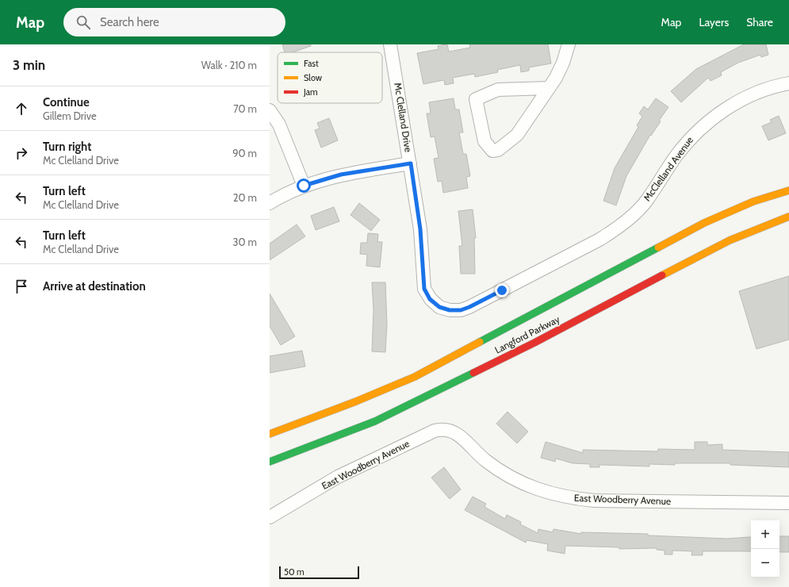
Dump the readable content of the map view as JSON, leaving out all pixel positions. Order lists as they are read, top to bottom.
{
  "streets": {
    "highway": ["Langford Parkway"],
    "street": ["Mc Clelland Drive", "McClelland Avenue", "East Woodberry Avenue"]
  },
  "crossings": [
    ["Mc Clelland Drive", "McClelland Avenue"]
  ],
  "legend": ["Fast", "Slow", "Jam"],
  "scale_bar": "50 m",
  "page": {
    "header": "Map",
    "search": "Search here",
    "nav": ["Map", "Layers", "Share"],
    "heading": ["3 min", "Walk · 210 m"],
    "list": [
      ["Continue", "Gillem Drive", "70 m"],
      ["Turn right", "Mc Clelland Drive", "90 m"],
      ["Turn left", "Mc Clelland Drive", "20 m"],
      ["Turn left", "Mc Clelland Drive", "30 m"],
      "Arrive at destination"
    ],
    "map_buttons": ["+", "−"],
    "scale": "50 m"
  }
}
